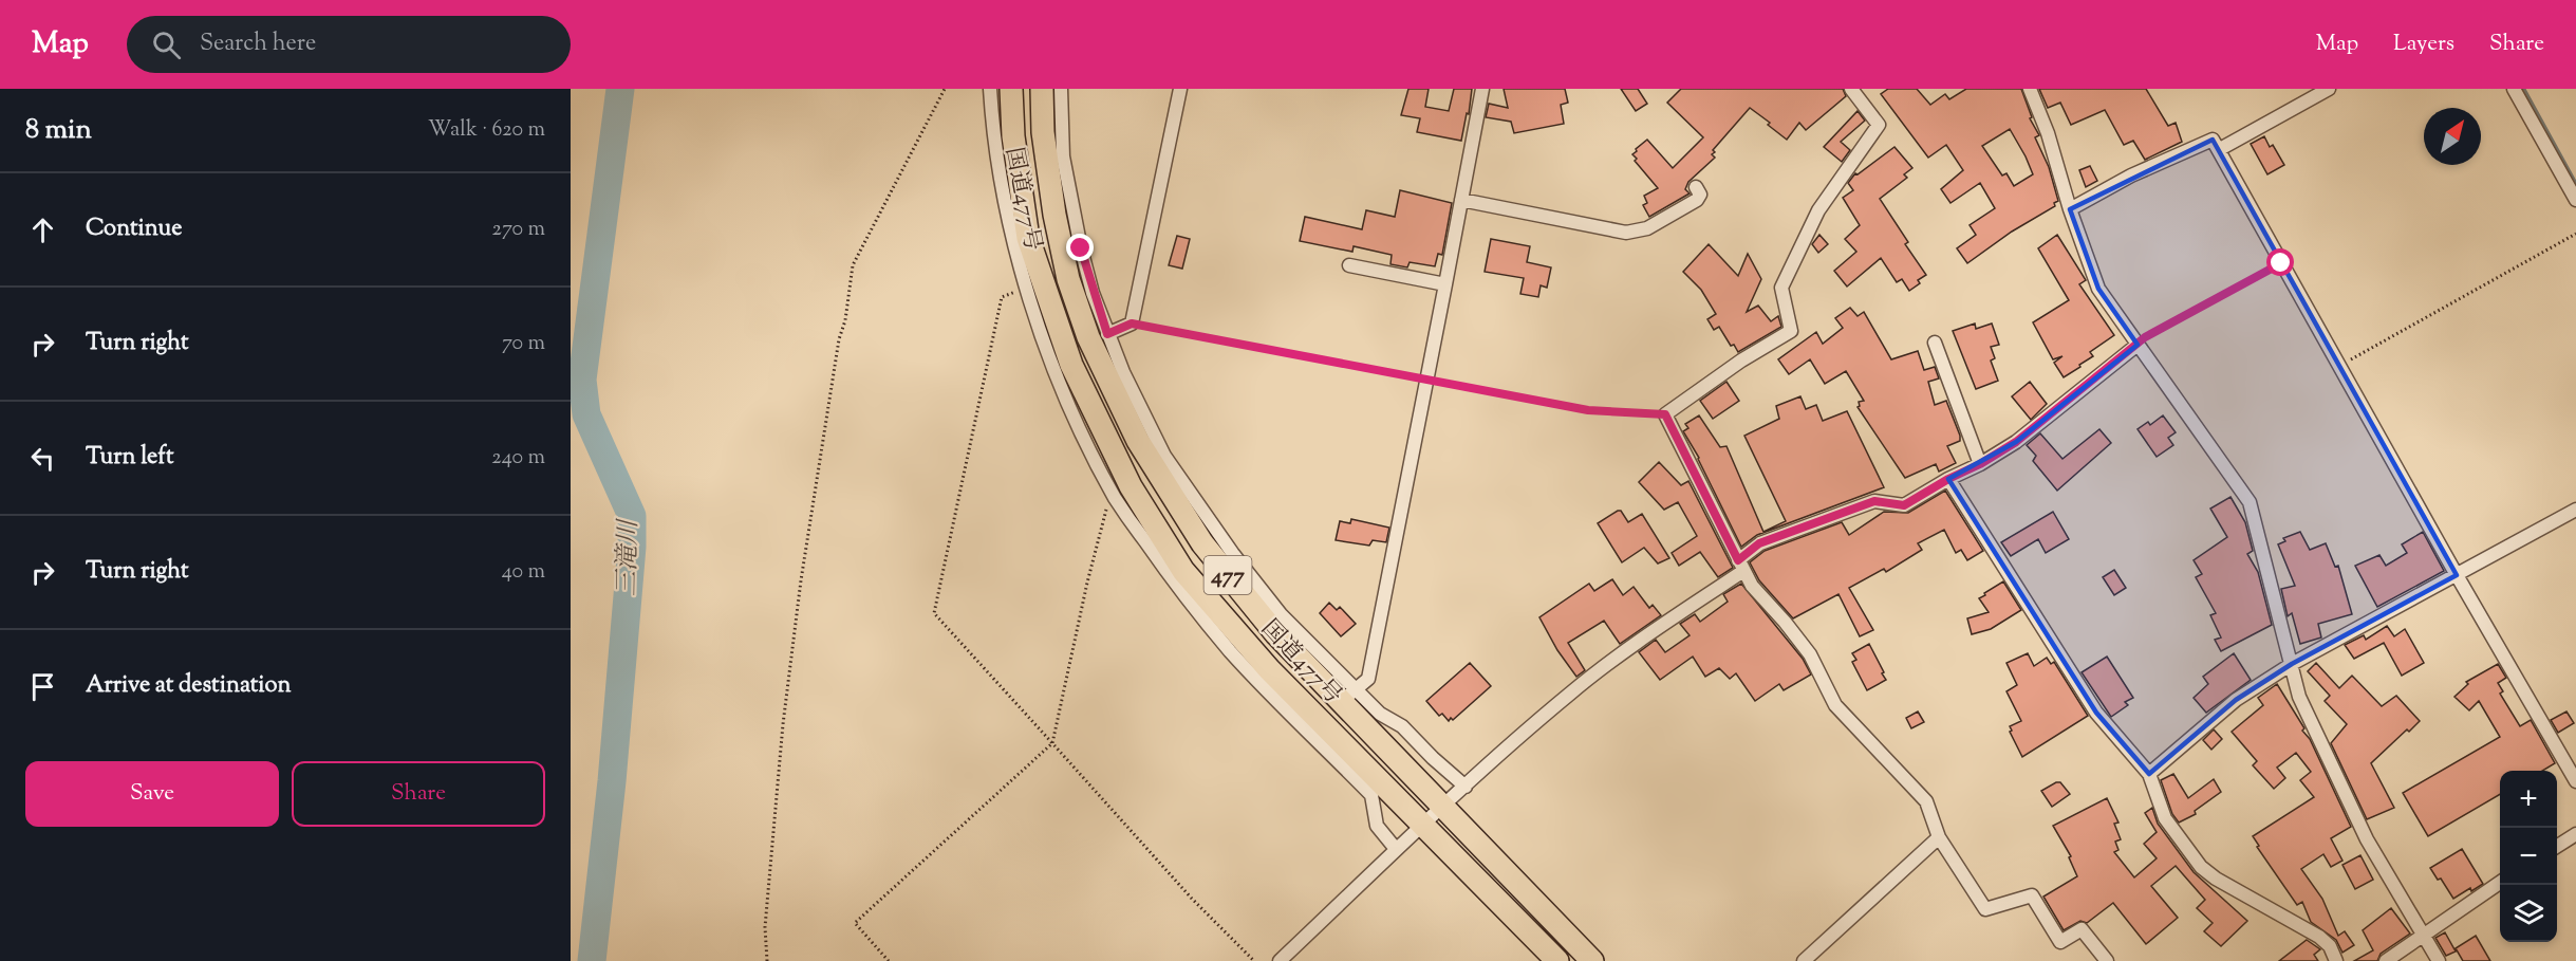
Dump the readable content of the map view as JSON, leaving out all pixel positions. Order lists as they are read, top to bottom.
{
  "streets": {
    "highway": ["国道477号", "477"]
  },
  "water": ["三滝川"],
  "north": "top right",
  "page": {
    "header": "Map",
    "search": "Search here",
    "nav": ["Map", "Layers", "Share"],
    "heading": ["8 min", "Walk · 620 m"],
    "list": [
      ["Continue", "270 m"],
      ["Turn right", "70 m"],
      ["Turn left", "240 m"],
      ["Turn right", "40 m"],
      "Arrive at destination"
    ],
    "buttons": ["Save", "Share"],
    "map_buttons": ["+", "−"]
  }
}
